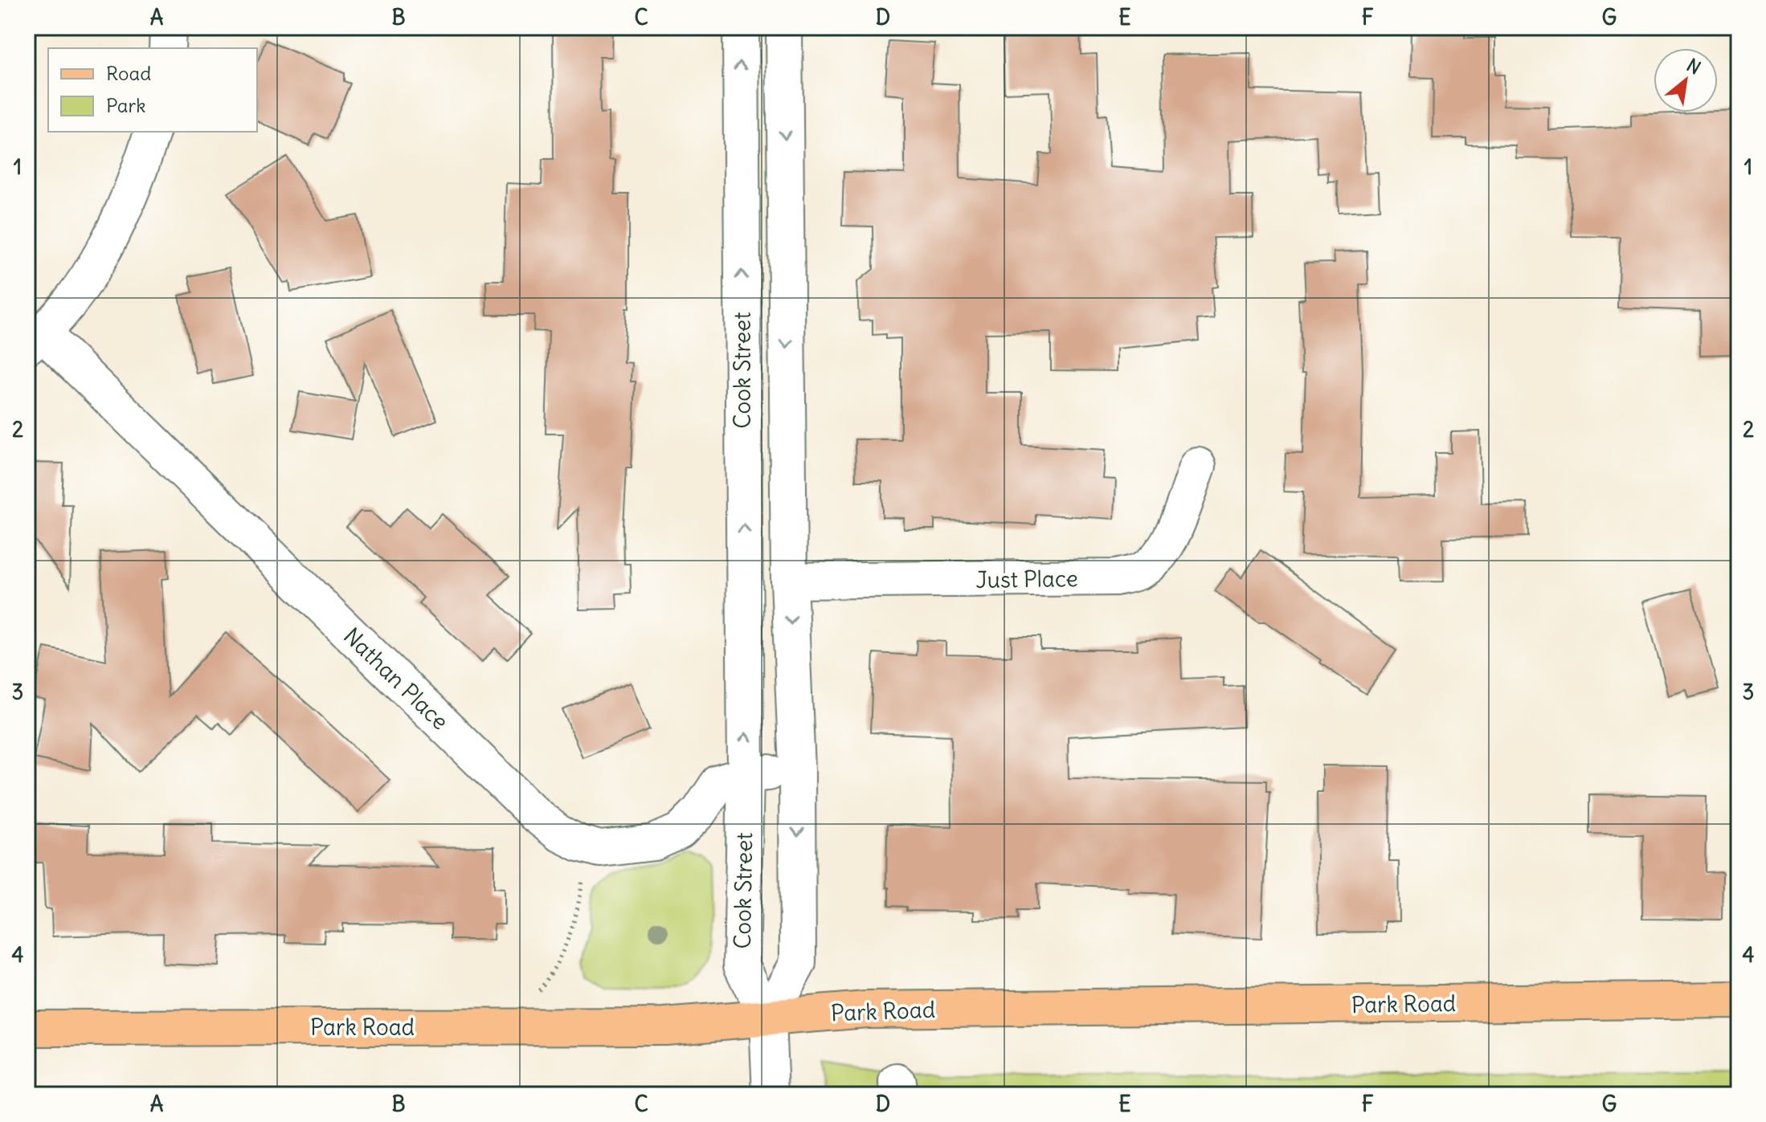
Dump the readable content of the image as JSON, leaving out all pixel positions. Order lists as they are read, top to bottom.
{
  "streets": {
    "main road": ["Park Road"],
    "street": ["Cook Street", "Just Place", "Nathan Place"]
  },
  "crossings": [
    ["Cook Street", "Just Place"],
    ["Cook Street", "Nathan Place"],
    ["Cook Street", "Park Road"]
  ],
  "legend": ["Road", "Park"],
  "north": "top right",
  "grid": {
    "columns": [
      "A",
      "B",
      "C",
      "D",
      "E",
      "F",
      "G"
    ],
    "rows": [
      "1",
      "2",
      "3",
      "4"
    ]
  }
}
